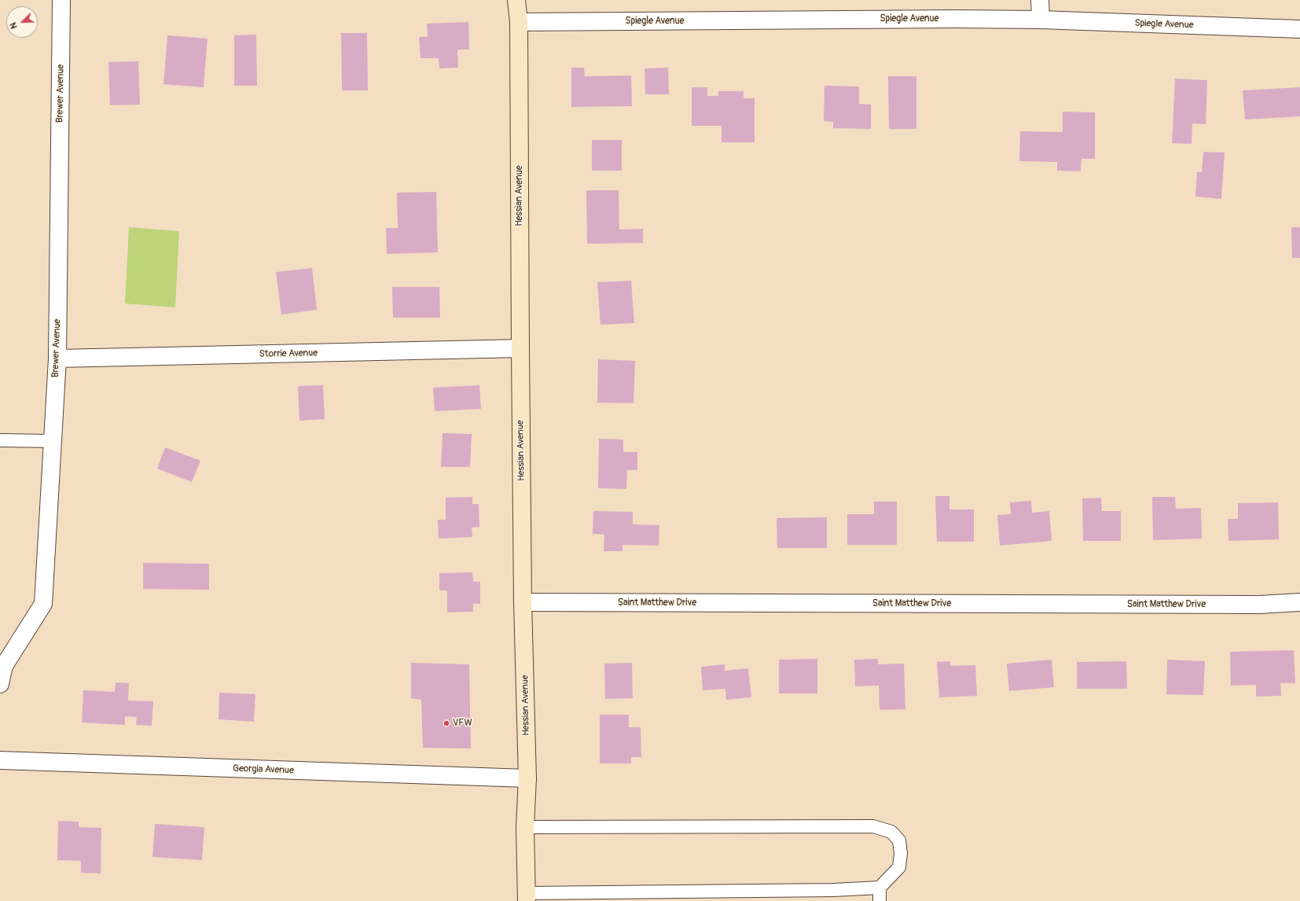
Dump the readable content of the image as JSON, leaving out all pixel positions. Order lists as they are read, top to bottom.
{
  "streets": {
    "main road": ["Hessian Avenue"],
    "street": [
      "Spiegle Avenue",
      "Brewer Avenue",
      "Storrie Avenue",
      "Saint Matthew Drive",
      "Georgia Avenue"
    ]
  },
  "crossings": [
    ["Spiegle Avenue", "Hessian Avenue"],
    ["Brewer Avenue", "Storrie Avenue"],
    ["Hessian Avenue", "Storrie Avenue"],
    ["Hessian Avenue", "Saint Matthew Drive"],
    ["Hessian Avenue", "Georgia Avenue"]
  ],
  "places": ["VFW"],
  "north": "bottom left"
}
